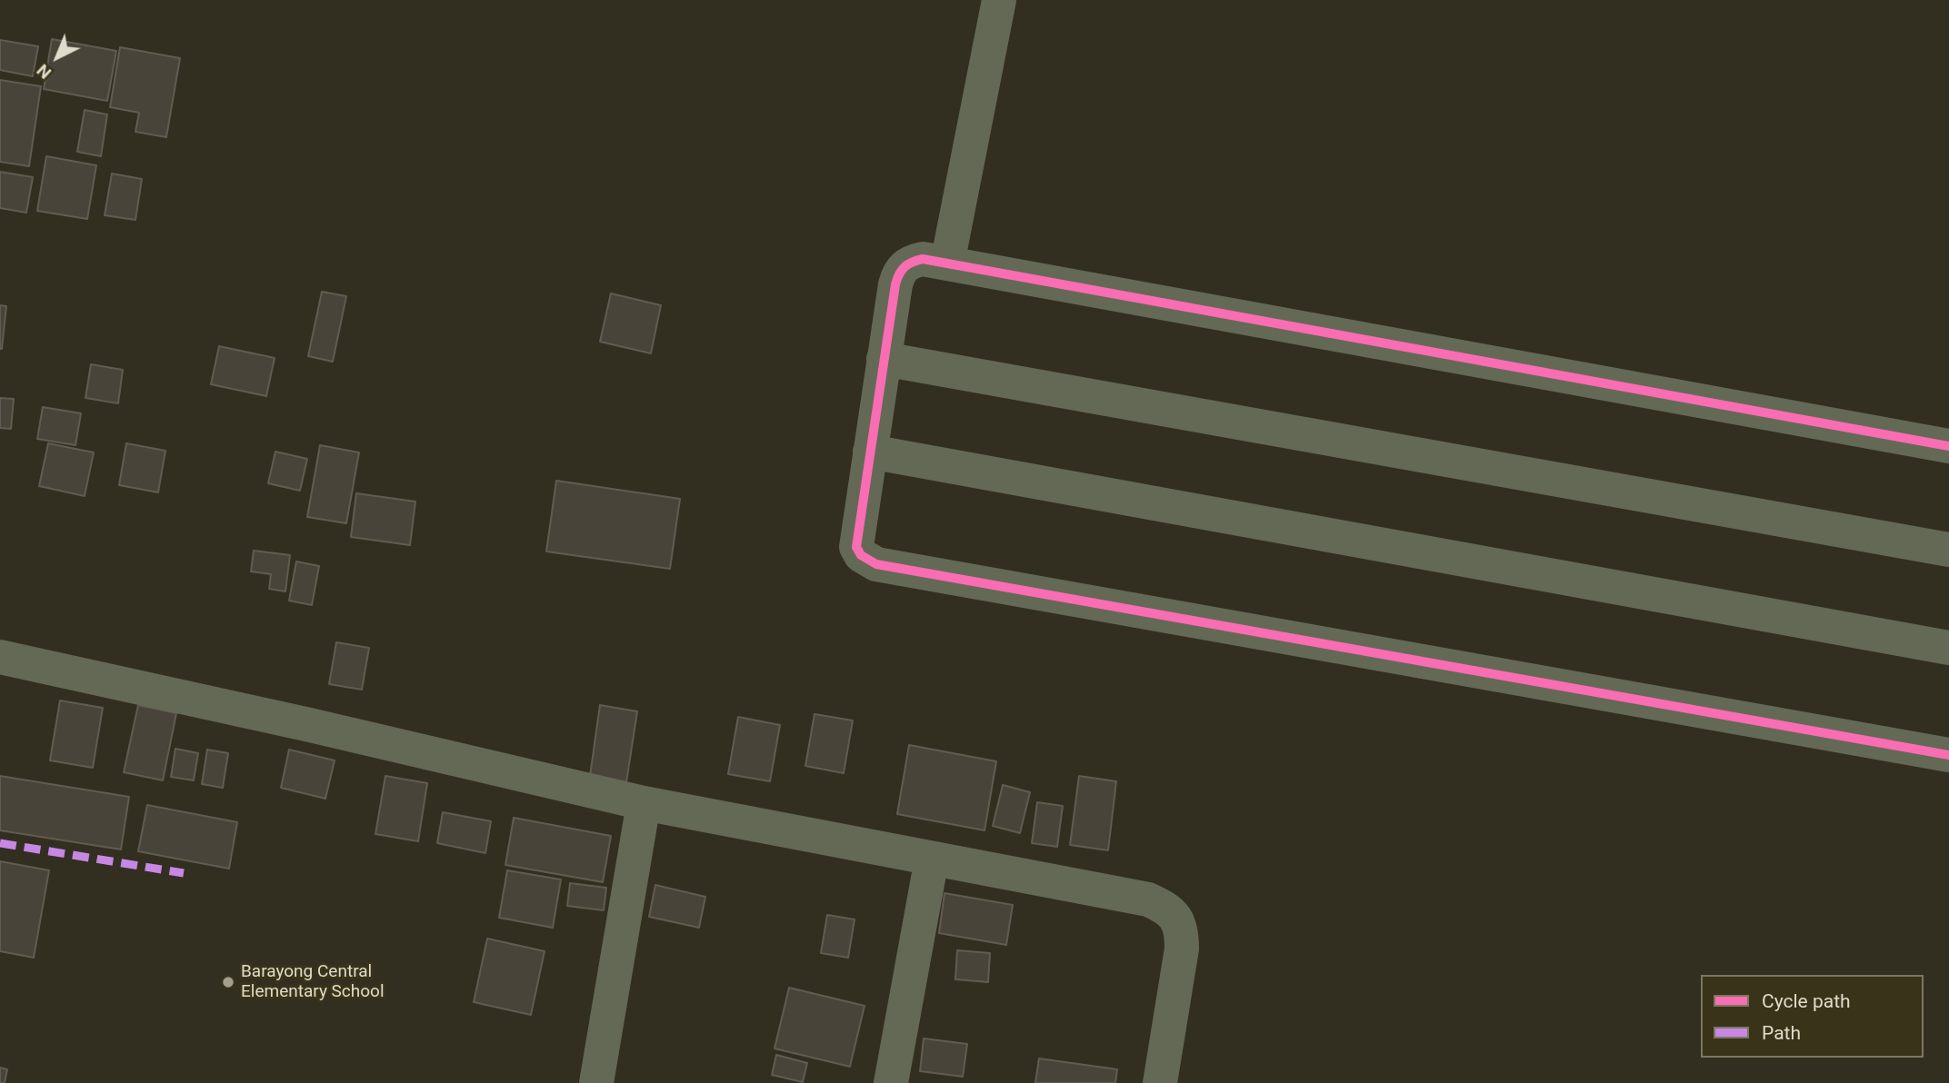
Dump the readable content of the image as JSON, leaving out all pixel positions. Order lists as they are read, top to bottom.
{
  "places": ["Barayong Central Elementary School"],
  "legend": ["Cycle path", "Path"],
  "north": "bottom left"
}
